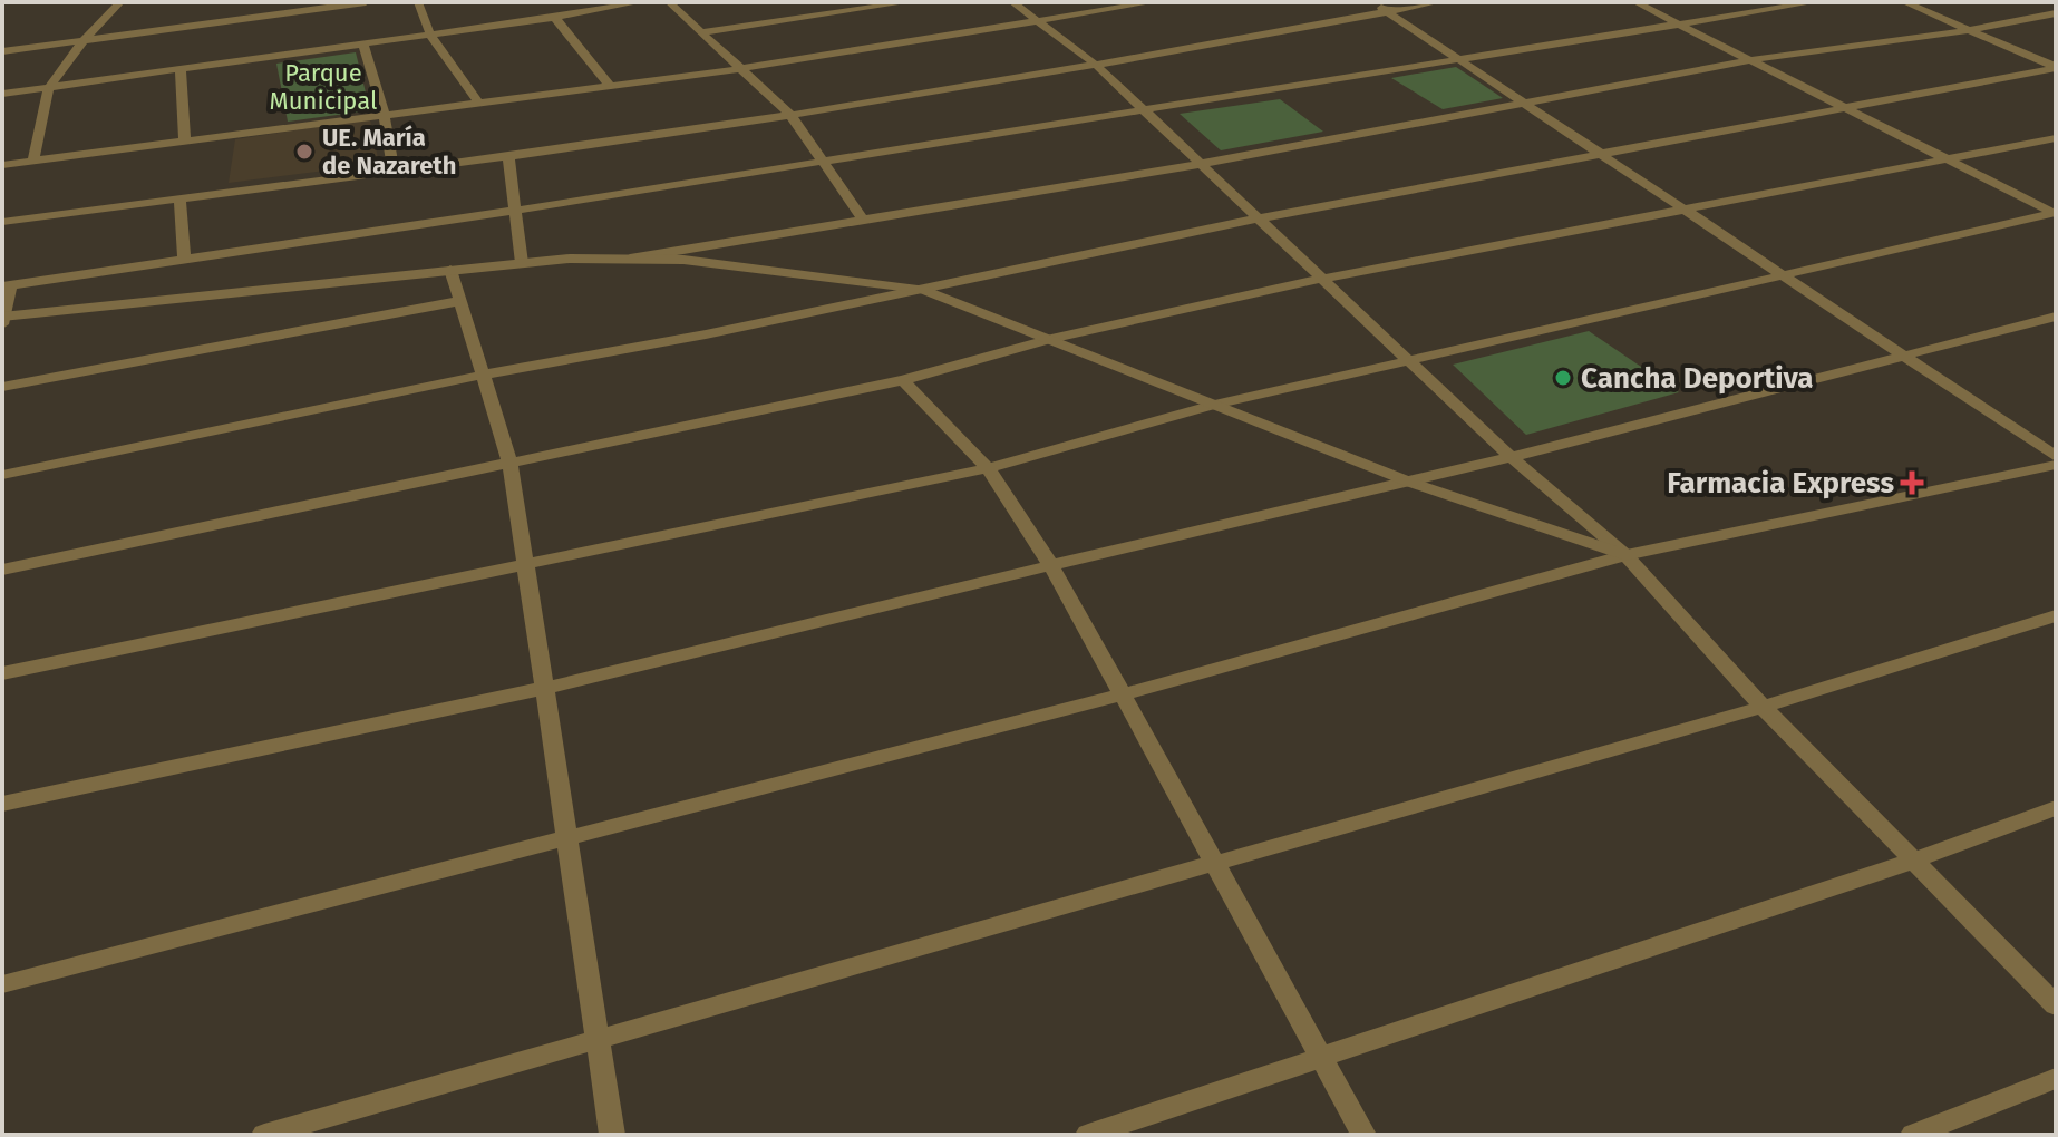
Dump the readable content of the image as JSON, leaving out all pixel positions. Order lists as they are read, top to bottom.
{
  "parks": ["Parque Municipal"],
  "places": {
    "other": ["UE. María de Nazareth", "Cancha Deportiva"],
    "health": ["Farmacia Express"]
  }
}
